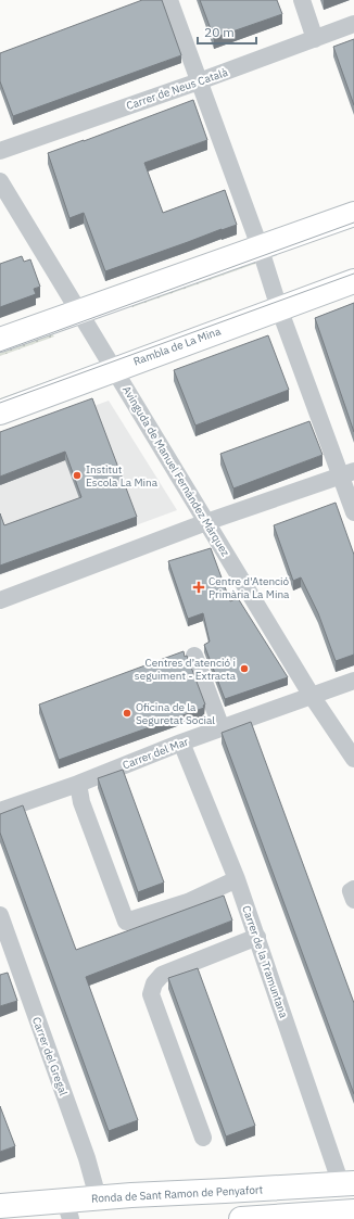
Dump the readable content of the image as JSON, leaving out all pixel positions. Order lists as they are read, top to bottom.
{
  "streets": {
    "street": [
      "Carrer de Neus Català",
      "Rambla de La Mina",
      "Avinguda de Manuel Fernández Márquez",
      "Carrer del Mar",
      "Carrer de la Tramuntana",
      "Carrer del Gregal",
      "Ronda de Sant Ramon de Penyafort"
    ]
  },
  "crossings": [
    ["Rambla de La Mina", "Avinguda de Manuel Fernández Márquez"],
    ["Avinguda de Manuel Fernández Márquez", "Carrer del Mar"],
    ["Carrer del Mar", "Carrer de la Tramuntana"],
    ["Carrer de la Tramuntana", "Ronda de Sant Ramon de Penyafort"],
    ["Carrer del Gregal", "Ronda de Sant Ramon de Penyafort"]
  ],
  "places": {
    "other": ["Institut Escola La Mina", "Centres d’atenció i seguiment - Extracta", "Oficina de la Seguretat Social"],
    "health": ["Centre d'Atenció Primària La Mina"]
  },
  "scale_bar": "20 m"
}
